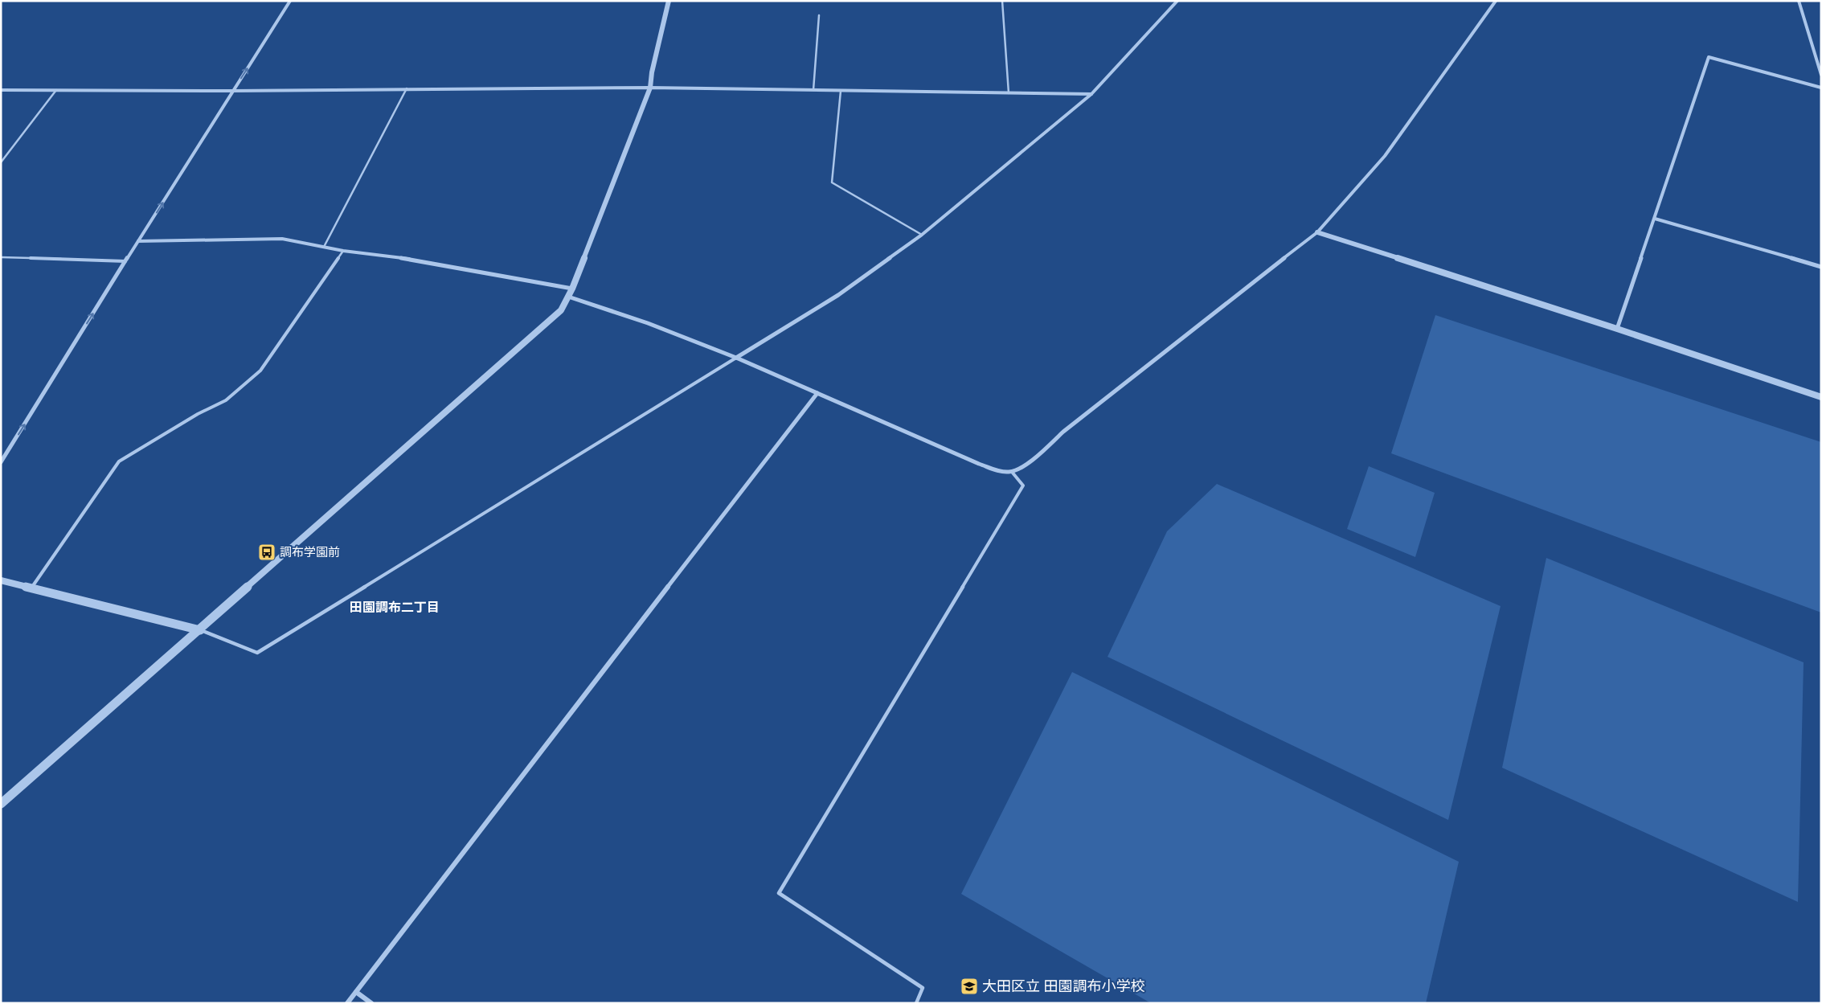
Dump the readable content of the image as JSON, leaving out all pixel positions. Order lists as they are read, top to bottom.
{
  "districts": ["田園調布二丁目"],
  "places": {
    "bus stop": ["調布学園前"],
    "school or university": ["大田区立 田園調布小学校"]
  }
}
